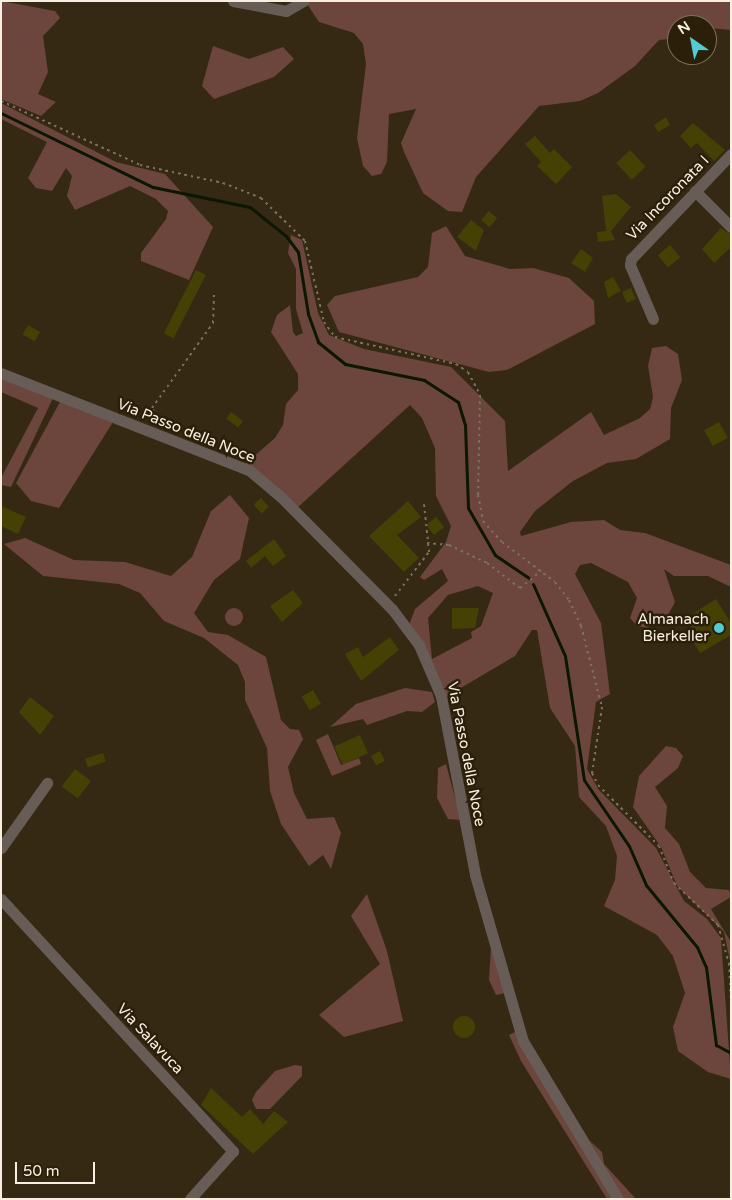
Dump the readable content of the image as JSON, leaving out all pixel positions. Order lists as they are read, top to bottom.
{
  "streets": {
    "street": ["Via Incoronata I", "Via Passo della Noce", "Via Salavuca"]
  },
  "places": ["Almanach Bierkeller"],
  "scale_bar": "50 m",
  "north": "top left"
}
